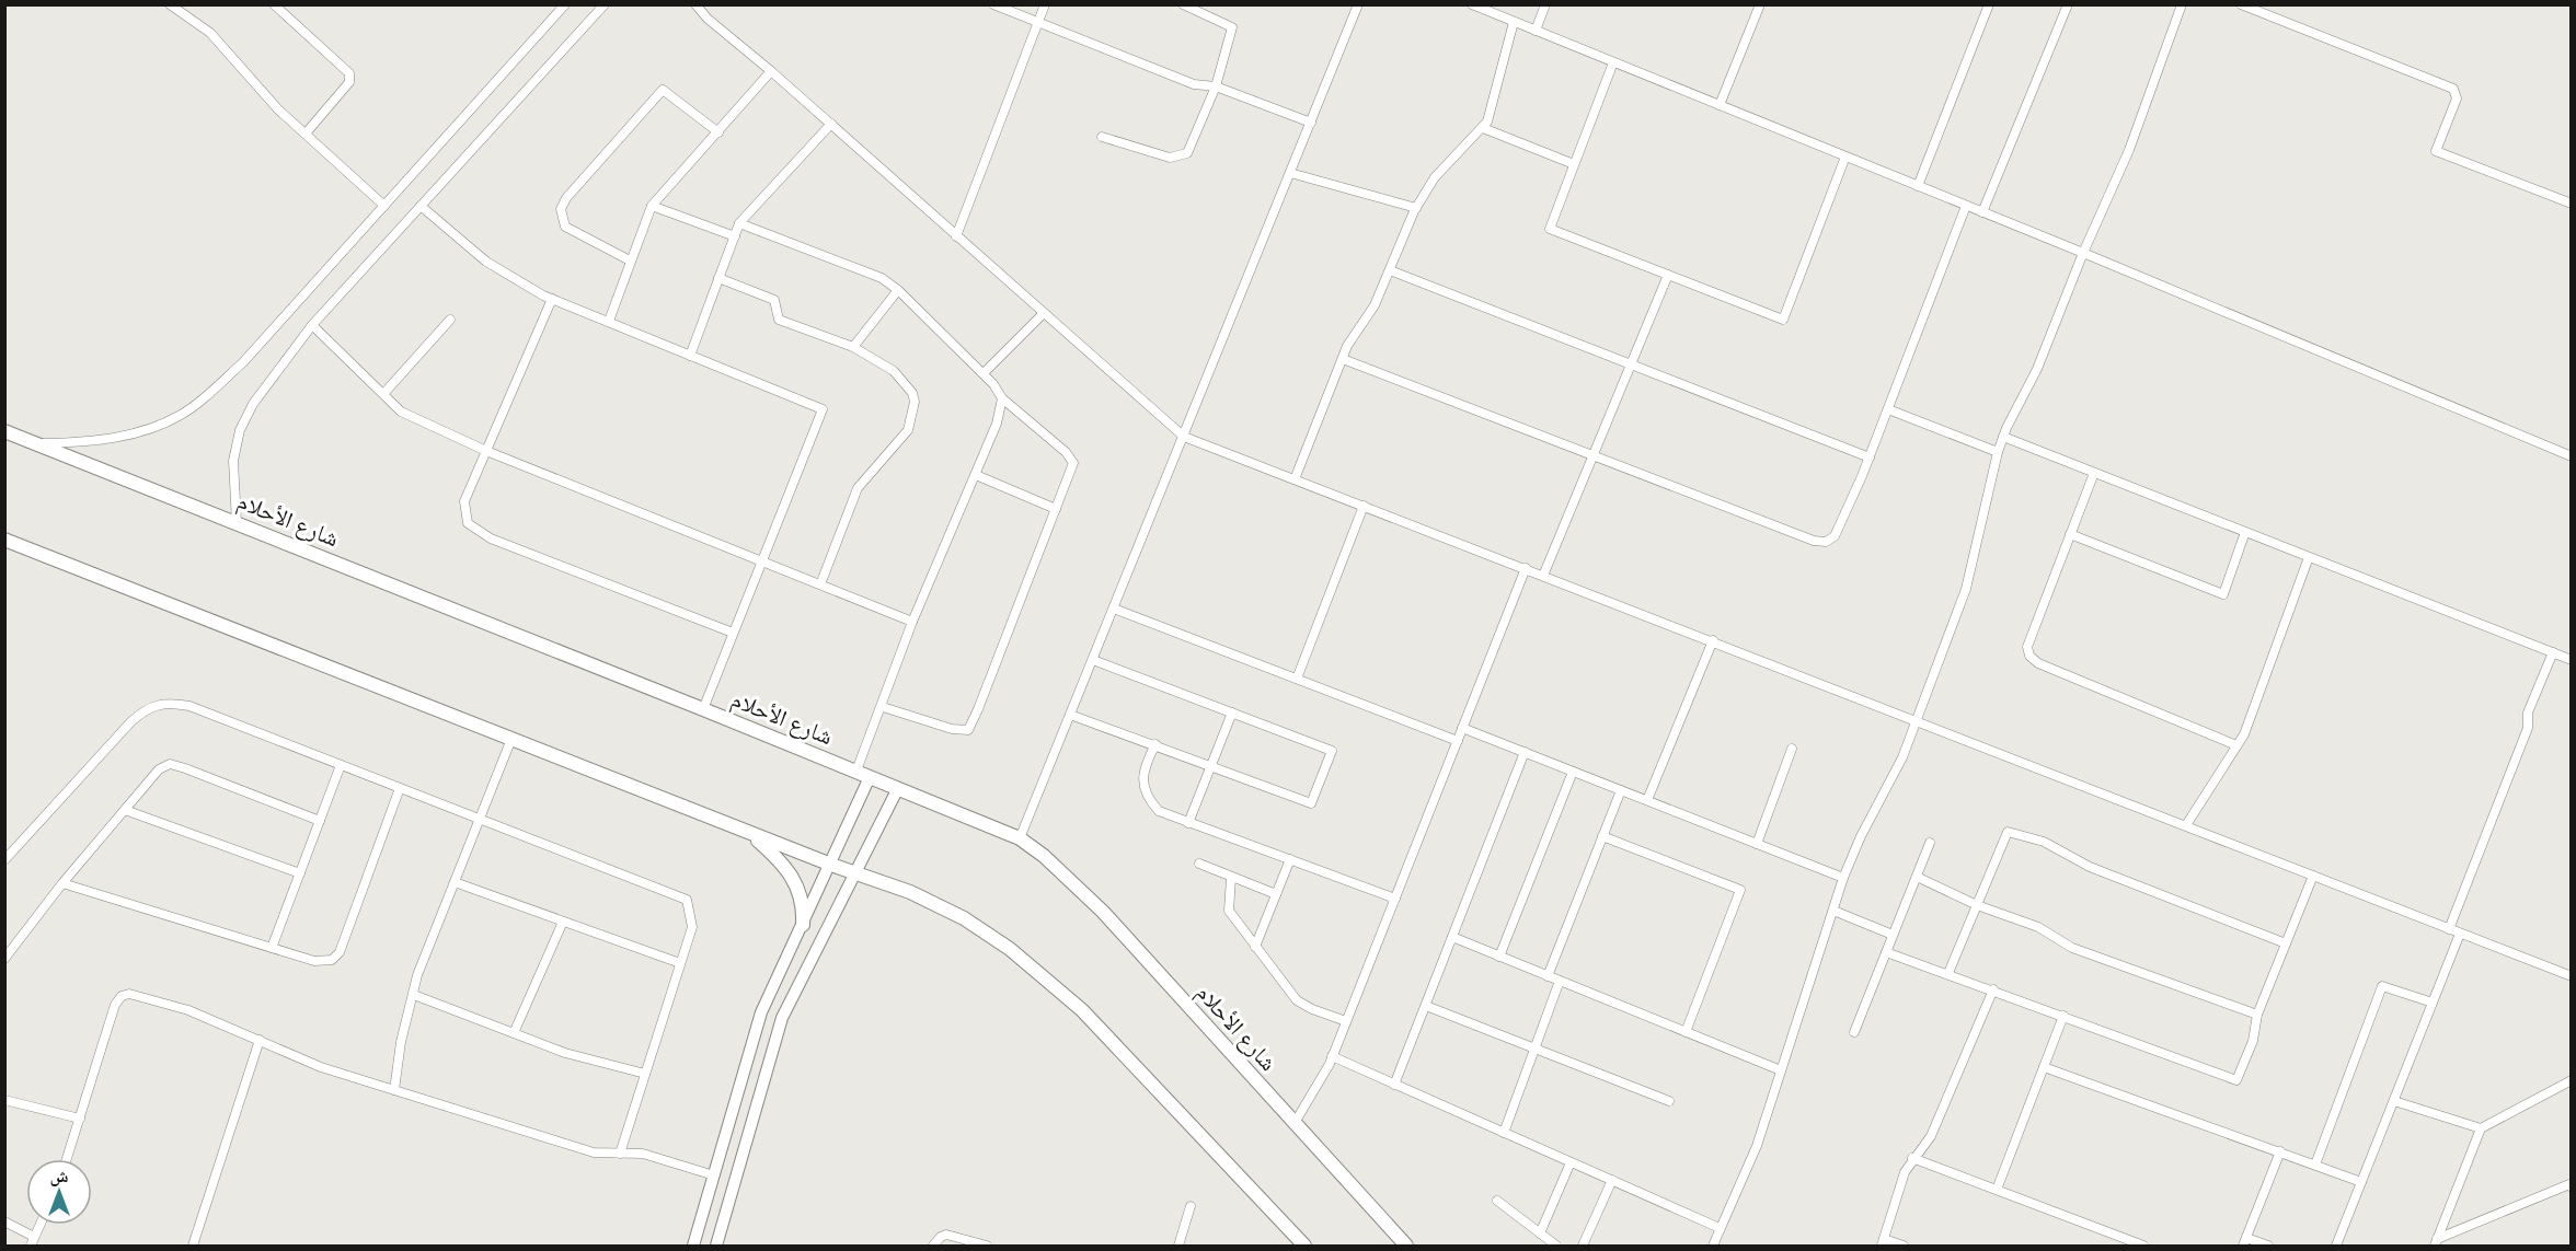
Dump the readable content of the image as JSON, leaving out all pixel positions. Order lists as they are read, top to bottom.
{
  "streets": {
    "main road": ["شارع الأحلام"]
  },
  "north": "top"
}
